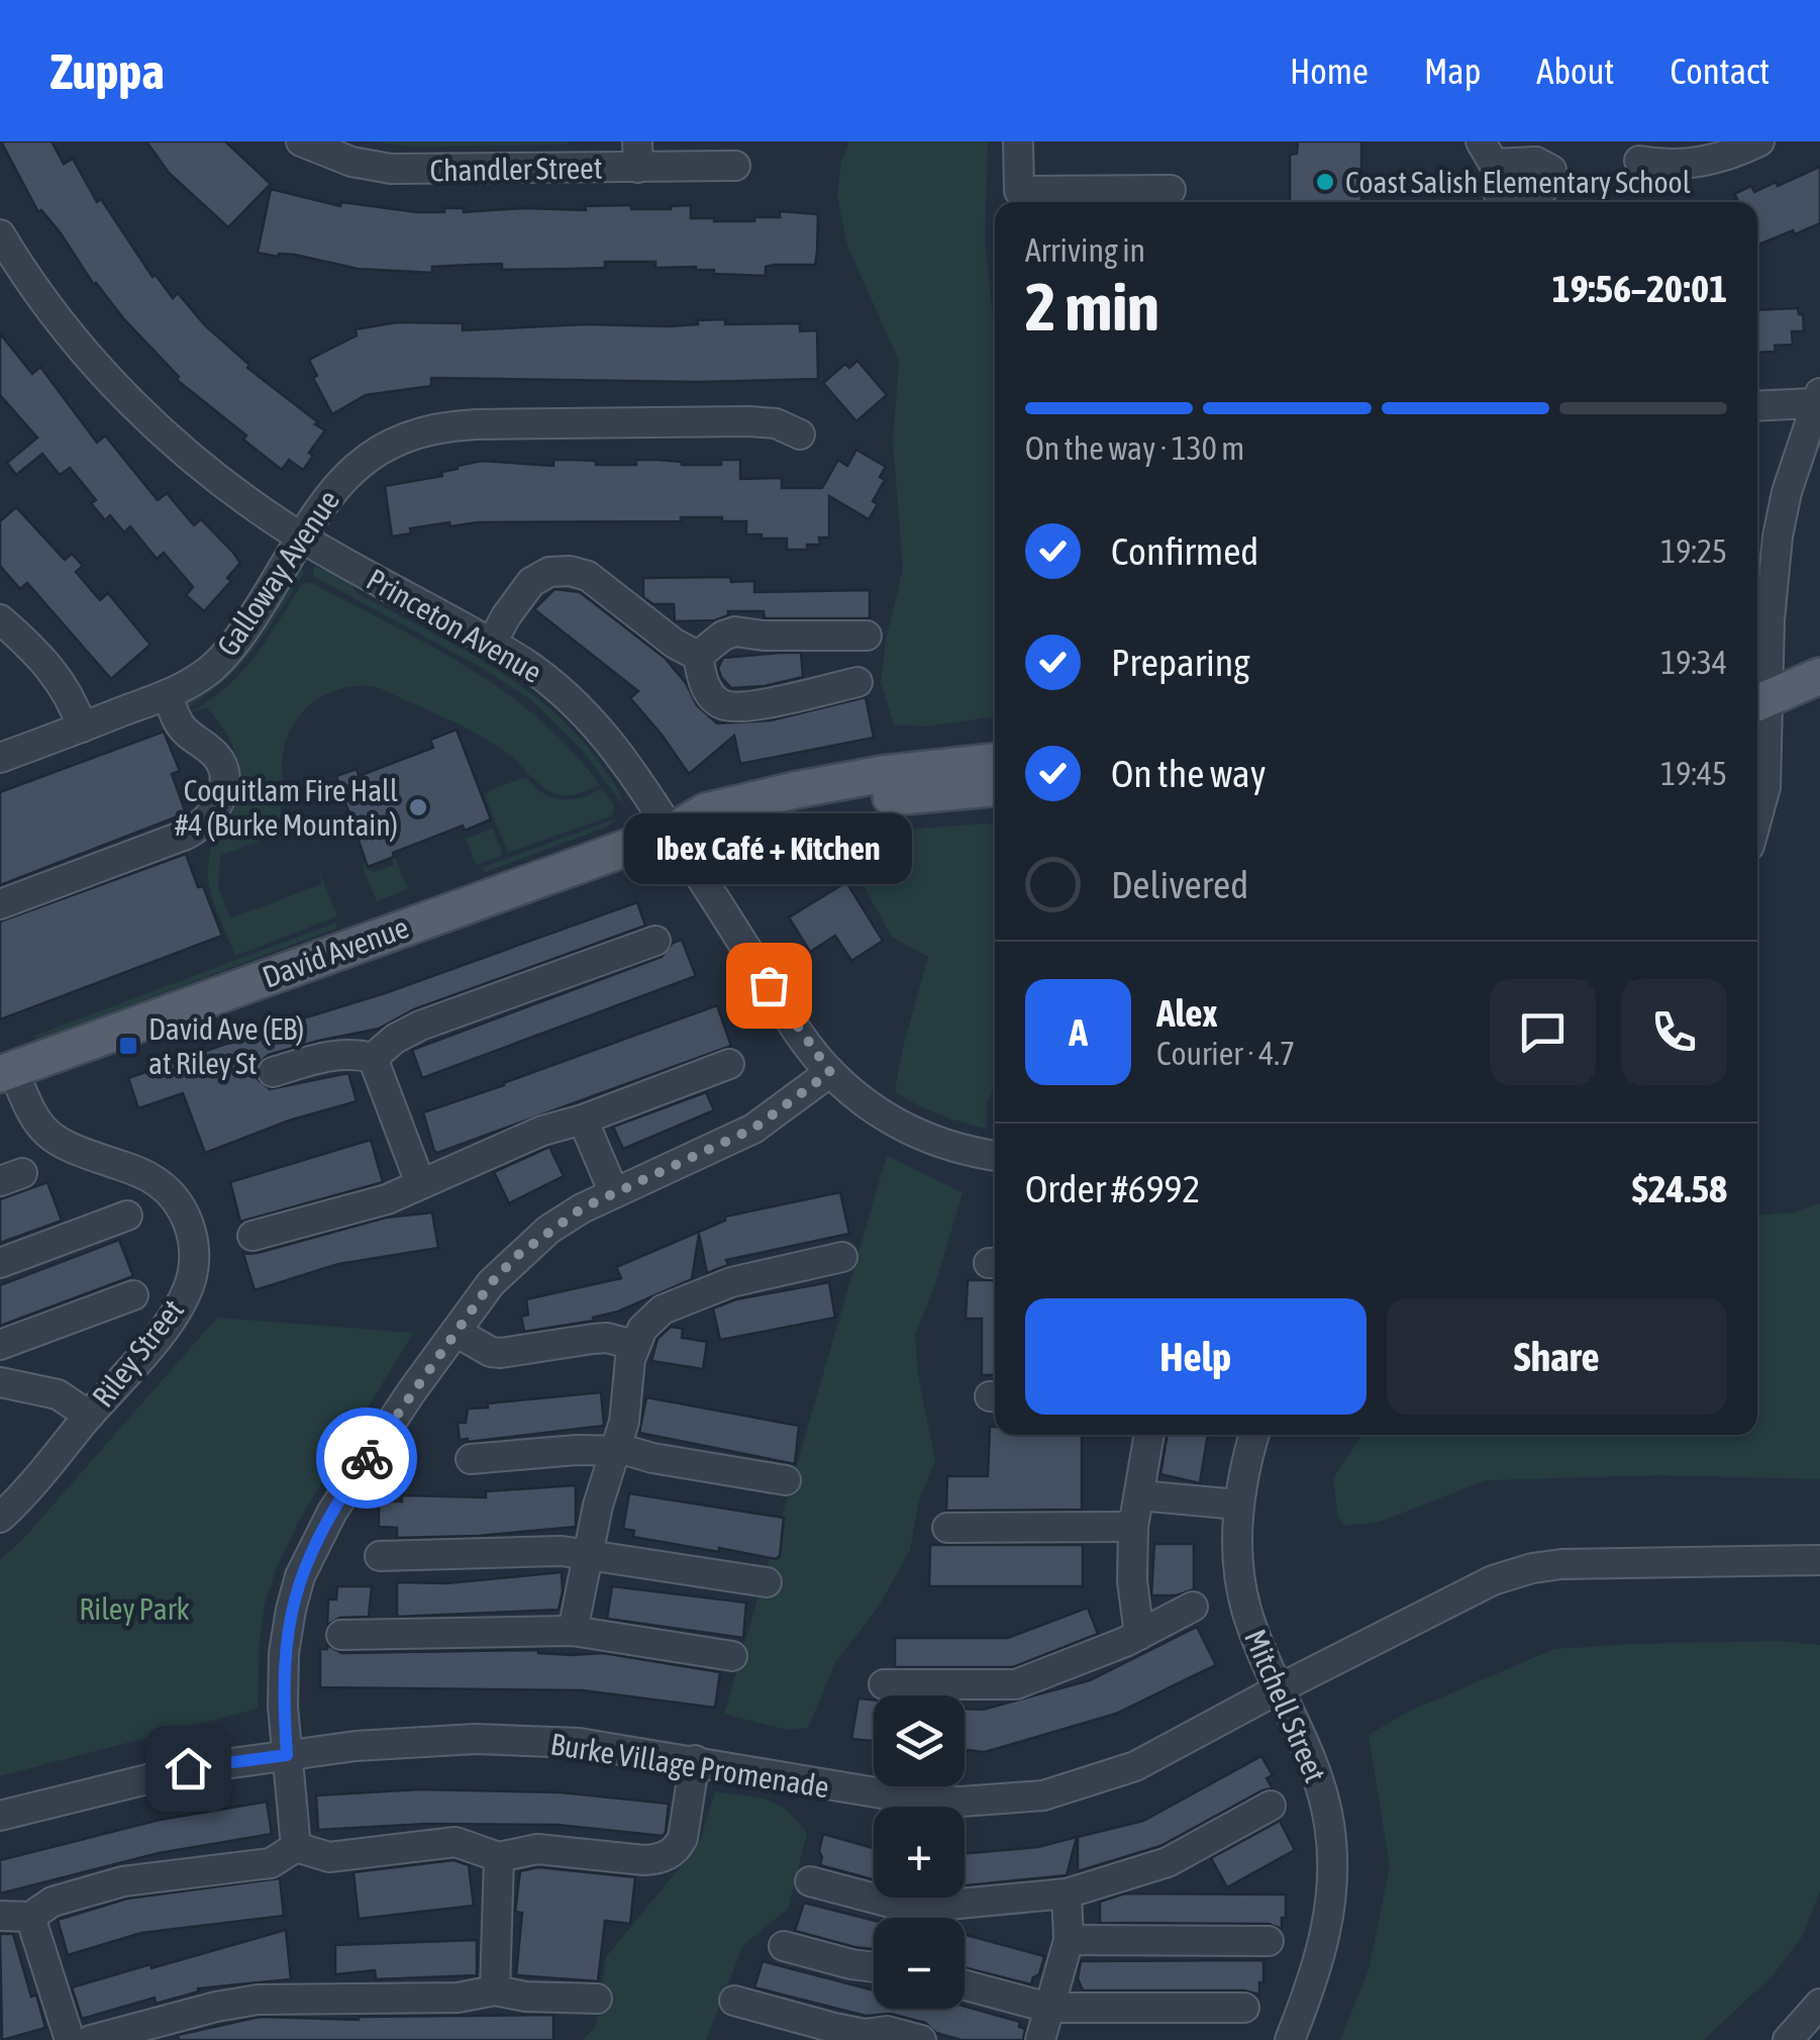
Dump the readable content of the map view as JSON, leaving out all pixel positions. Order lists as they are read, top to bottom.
{
  "streets": {
    "main road": ["David Avenue"],
    "street": [
      "Chandler Street",
      "Galloway Avenue",
      "Princeton Avenue",
      "Riley Street",
      "Mitchell Street",
      "Burke Village Promenade"
    ]
  },
  "crossings": [
    ["Galloway Avenue", "Princeton Avenue"],
    ["Princeton Avenue", "David Avenue"],
    ["David Avenue", "Riley Street"],
    ["Mitchell Street", "Burke Village Promenade"]
  ],
  "parks": ["Riley Park"],
  "places": {
    "other": ["Coast Salish Elementary School", "Coquitlam Fire Hall #4 (Burke Mountain)", "Ibex Café + Kitchen"],
    "transit": ["David Ave (EB) at Riley St"]
  },
  "page": {
    "header": "Zuppa",
    "nav": [
      "Home",
      "Map",
      "About",
      "Contact"
    ],
    "heading": ["2 min", "Arriving in", "19:56–20:01"],
    "panel": [
      "Alex",
      "Courier · 4.7",
      "Order #6992",
      "$24.58"
    ],
    "bar": "On the way · 130 m",
    "list": [
      ["Confirmed", "19:25"],
      ["Preparing", "19:34"],
      ["On the way", "19:45"],
      "Delivered"
    ],
    "bubble": "Ibex Café + Kitchen",
    "round": "A",
    "buttons": ["Help", "Share"],
    "map_buttons": ["+", "−"]
  }
}
